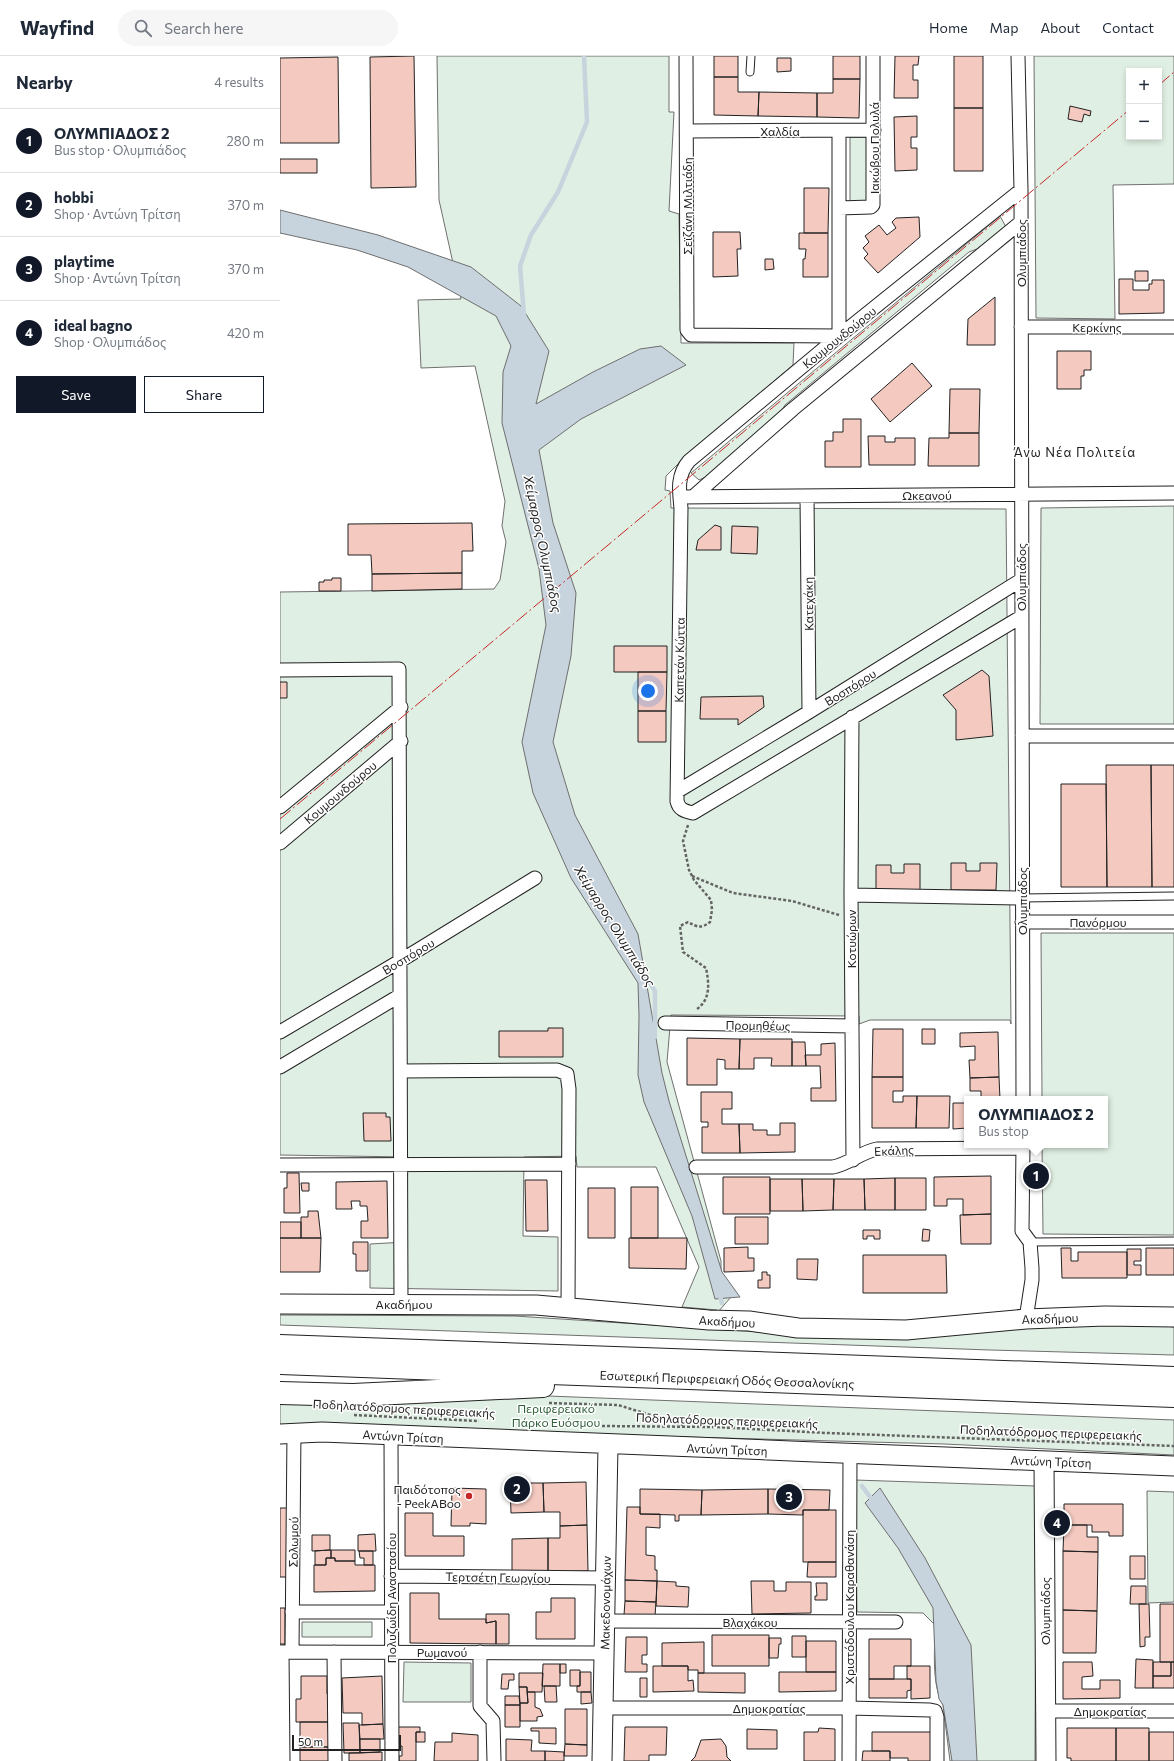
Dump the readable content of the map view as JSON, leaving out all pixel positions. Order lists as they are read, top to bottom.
{
  "streets": {
    "highway": ["Εσωτερική Περιφερειακή Οδός Θεσσαλονίκης"],
    "street": [
      "Χαλδία",
      "Ιακώβου Πολυλά",
      "Σεϊζάνη Μιλτιάδη",
      "Ολυμπιάδος",
      "Κερκίνης",
      "Κουμουνδούρου",
      "Ωκεανού",
      "Κατεχάκη",
      "Καπετάν Κώττα",
      "Βοσπόρου",
      "Πανόρμου",
      "Κοτυώρων",
      "Προμηθέως",
      "Εκάλης",
      "Ακαδήμου",
      "Αντώνη Τρίτση",
      "Σολωμού",
      "Τερτσέτη Γεωργίου",
      "Πολυζωίδη Αναστασίου",
      "Μακεδονομάχων",
      "Χριστόδουλου Καραθανάση",
      "Βλαχάκου",
      "Ρωμανού",
      "Δημοκρατίας"
    ],
    "path": ["Ποδηλατόδρομος περιφερειακής"]
  },
  "crossings": [
    ["Χαλδία", "Ιακώβου Πολυλά"],
    ["Χαλδία", "Σεϊζάνη Μιλτιάδη"],
    ["Σεϊζάνη Μιλτιάδη", "Κουμουνδούρου"],
    ["Ολυμπιάδος", "Κερκίνης"],
    ["Ολυμπιάδος", "Κουμουνδούρου"],
    ["Ολυμπιάδος", "Ωκεανού"],
    ["Ολυμπιάδος", "Βοσπόρου"],
    ["Ολυμπιάδος", "Πανόρμου"],
    ["Ολυμπιάδος", "Αντώνη Τρίτση"],
    ["Ολυμπιάδος", "Δημοκρατίας"],
    ["Κουμουνδούρου", "Ωκεανού"],
    ["Κουμουνδούρου", "Καπετάν Κώττα"],
    ["Ωκεανού", "Κατεχάκη"],
    ["Ωκεανού", "Καπετάν Κώττα"],
    ["Κατεχάκη", "Βοσπόρου"],
    ["Καπετάν Κώττα", "Βοσπόρου"],
    ["Κοτυώρων", "Προμηθέως"],
    ["Κοτυώρων", "Εκάλης"],
    ["Αντώνη Τρίτση", "Σολωμού"],
    ["Αντώνη Τρίτση", "Πολυζωίδη Αναστασίου"],
    ["Αντώνη Τρίτση", "Μακεδονομάχων"],
    ["Αντώνη Τρίτση", "Χριστόδουλου Καραθανάση"],
    ["Σολωμού", "Ρωμανού"],
    ["Τερτσέτη Γεωργίου", "Πολυζωίδη Αναστασίου"],
    ["Τερτσέτη Γεωργίου", "Μακεδονομάχων"],
    ["Πολυζωίδη Αναστασίου", "Ρωμανού"],
    ["Μακεδονομάχων", "Βλαχάκου"],
    ["Μακεδονομάχων", "Ρωμανού"],
    ["Μακεδονομάχων", "Δημοκρατίας"],
    ["Χριστόδουλου Καραθανάση", "Βλαχάκου"],
    ["Χριστόδουλου Καραθανάση", "Δημοκρατίας"]
  ],
  "districts": ["Άνω Νέα Πολιτεία"],
  "water": ["Χείμαρρος Ολυμπιάδος"],
  "parks": ["Περιφερειακό Πάρκο Ευόσμου"],
  "places": ["Παιδότοπος - PeekABoo"],
  "scale_bar": "50 m",
  "page": {
    "header": "Wayfind",
    "search": "Search here",
    "nav": [
      "Home",
      "Map",
      "About",
      "Contact"
    ],
    "heading": ["Nearby", "4 results"],
    "map_buttons": ["+", "−"],
    "list": [
      {
        "mark": "1",
        "name": "ΟΛΥΜΠΙΑΔΟΣ 2",
        "note": "Bus stop · Ολυμπιάδος",
        "value": "280 m"
      },
      {
        "mark": "2",
        "name": "hobbi",
        "note": "Shop · Αντώνη Τρίτση",
        "value": "370 m"
      },
      {
        "mark": "3",
        "name": "playtime",
        "note": "Shop · Αντώνη Τρίτση",
        "value": "370 m"
      },
      {
        "mark": "4",
        "name": "ideal bagno",
        "note": "Shop · Ολυμπιάδος",
        "value": "420 m"
      }
    ],
    "buttons": ["Save", "Share"],
    "popup": ["ΟΛΥΜΠΙΑΔΟΣ 2", "Bus stop"],
    "pins": [
      "1",
      "2",
      "3",
      "4"
    ],
    "scale": "50 m"
  }
}
